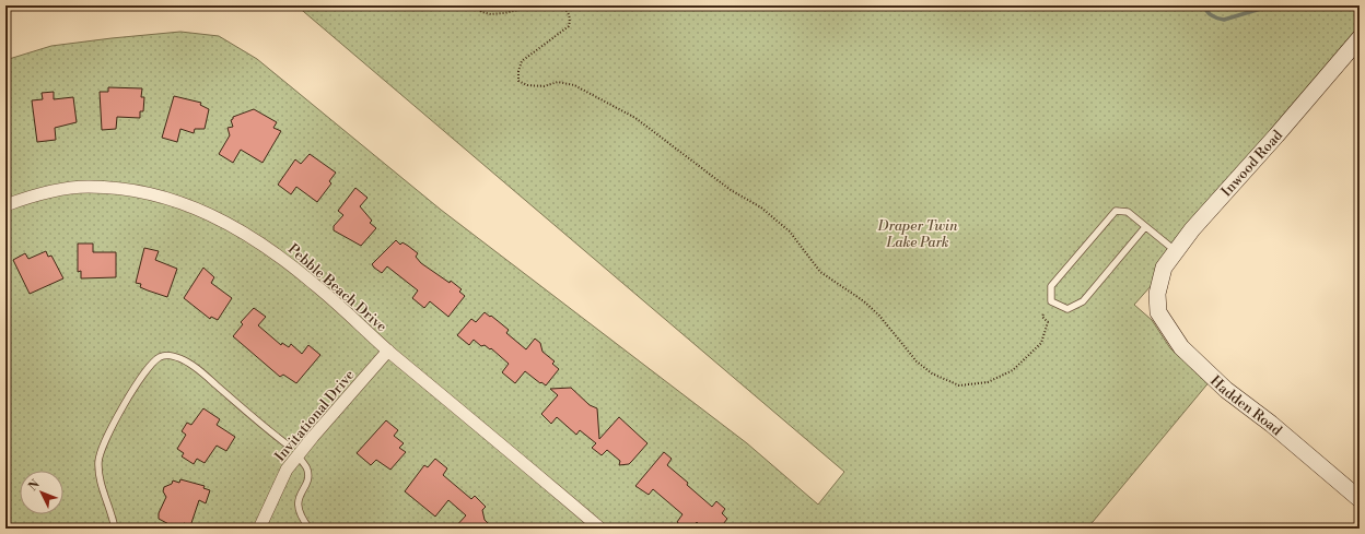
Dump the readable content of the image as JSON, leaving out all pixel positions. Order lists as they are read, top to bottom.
{
  "streets": {
    "street": [
      "Inwood Road",
      "Pebble Beach Drive",
      "Hadden Road",
      "Invitational Drive"
    ]
  },
  "crossings": [
    ["Inwood Road", "Hadden Road"],
    ["Pebble Beach Drive", "Invitational Drive"]
  ],
  "parks": ["Draper Twin Lake Park"],
  "north": "top left"
}
